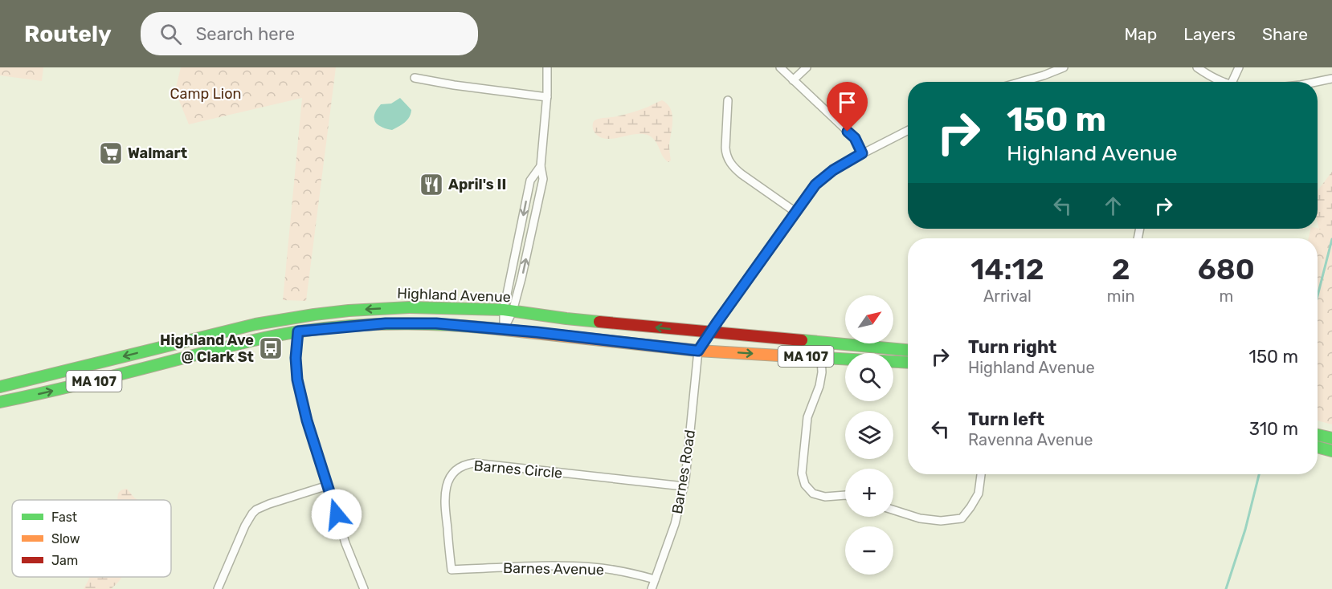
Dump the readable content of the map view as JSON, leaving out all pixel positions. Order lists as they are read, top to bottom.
{
  "streets": {
    "main road": ["Highland Avenue", "MA 107"],
    "street": ["Barnes Circle", "Barnes Road", "Barnes Avenue"]
  },
  "crossings": [
    ["Highland Avenue", "Barnes Road"],
    ["Barnes Circle", "Barnes Road"],
    ["Barnes Circle", "Barnes Avenue"],
    ["Barnes Road", "Barnes Avenue"]
  ],
  "parks": ["Camp Lion"],
  "places": {
    "supermarket": ["Walmart"],
    "restaurant": ["April's II"],
    "bus stop": ["Highland Ave @ Clark St"]
  },
  "legend": ["Fast", "Slow", "Jam"],
  "north": "top right",
  "page": {
    "header": "Routely",
    "search": "Search here",
    "nav": ["Map", "Layers", "Share"],
    "turn": ["150 m", "Highland Avenue"],
    "eta": [
      "14:12",
      "Arrival",
      "2",
      "min",
      "680",
      "m"
    ],
    "map_buttons": ["+", "−"],
    "list": [
      {
        "name": "Turn right",
        "note": "Highland Avenue",
        "value": "150 m"
      },
      {
        "name": "Turn left",
        "note": "Ravenna Avenue",
        "value": "310 m"
      }
    ]
  }
}
